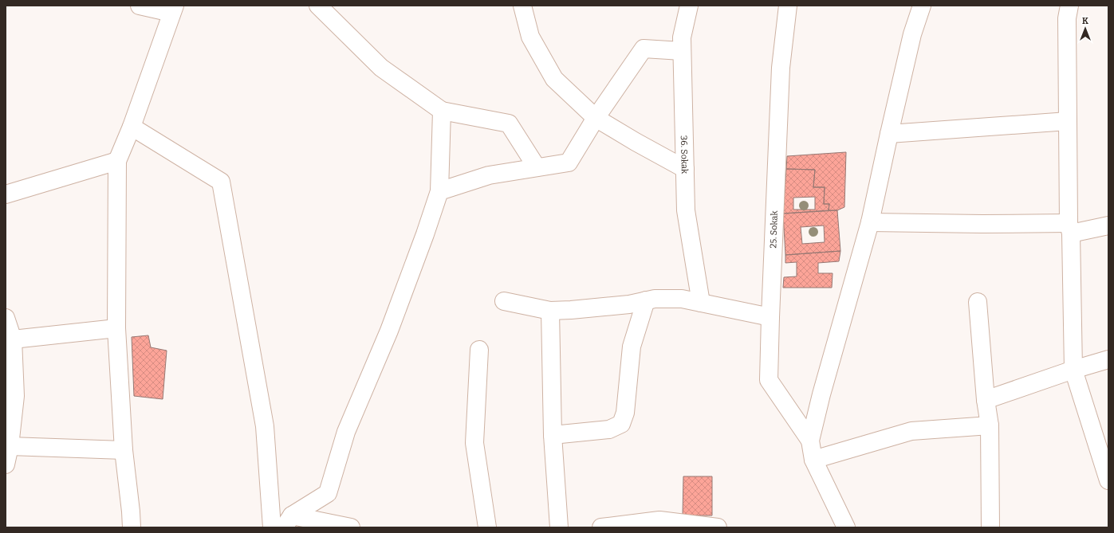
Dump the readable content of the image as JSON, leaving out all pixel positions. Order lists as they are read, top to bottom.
{
  "streets": {
    "street": ["36. Sokak", "25. Sokak"]
  },
  "north": "top"
}
